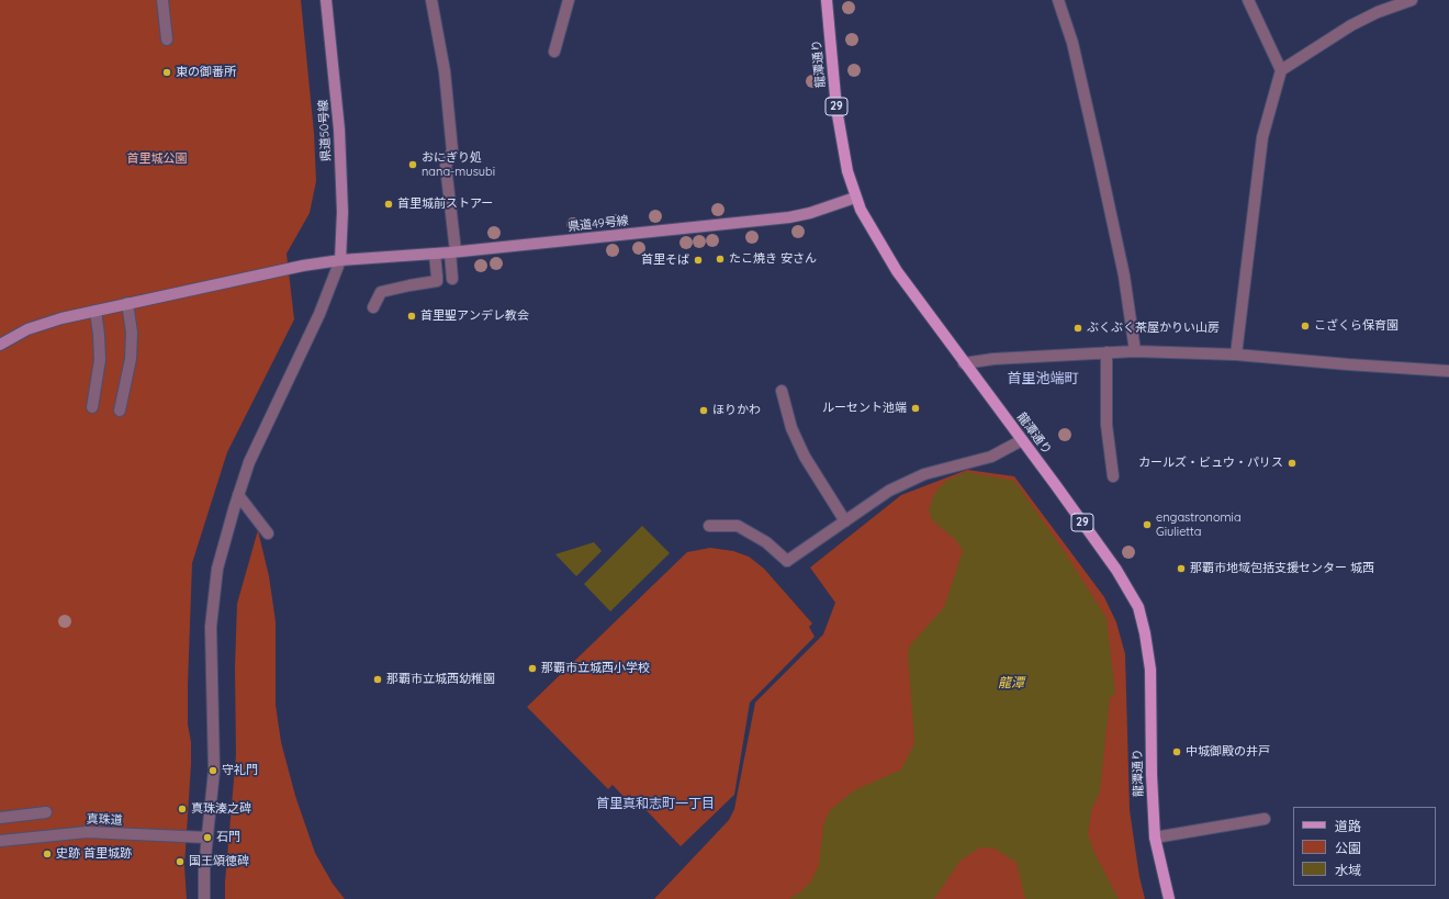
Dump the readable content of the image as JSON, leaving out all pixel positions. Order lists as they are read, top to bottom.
{
  "streets": {
    "main road": [
      "龍潭通り",
      "29",
      "県道50号線",
      "県道49号線"
    ],
    "street": ["真珠道"]
  },
  "crossings": [
    ["龍潭通り", "県道49号線"],
    ["県道50号線", "県道49号線"]
  ],
  "districts": ["首里池端町", "首里真和志町一丁目"],
  "water": ["龍潭"],
  "parks": ["首里城公園"],
  "places": [
    "東の御番所",
    "おにぎり処 nana-musubi",
    "首里城前ストアー",
    "たこ焼き 安さん",
    "首里そば",
    "首里聖アンデレ教会",
    "こざくら保育園",
    "ぶくぶく茶屋かりい山房",
    "ルーセント池端",
    "ほりかわ",
    "カールズ・ビュウ・パリス",
    "engastronomia Giulietta",
    "那覇市地域包括支援センター 城西",
    "那覇市立城西小学校",
    "那覇市立城西幼稚園",
    "中城御殿の井戸",
    "守礼門",
    "真珠湊之碑",
    "石門",
    "史跡 首里城跡",
    "国王頌徳碑"
  ],
  "legend": ["道路", "公園", "水域"]
}
